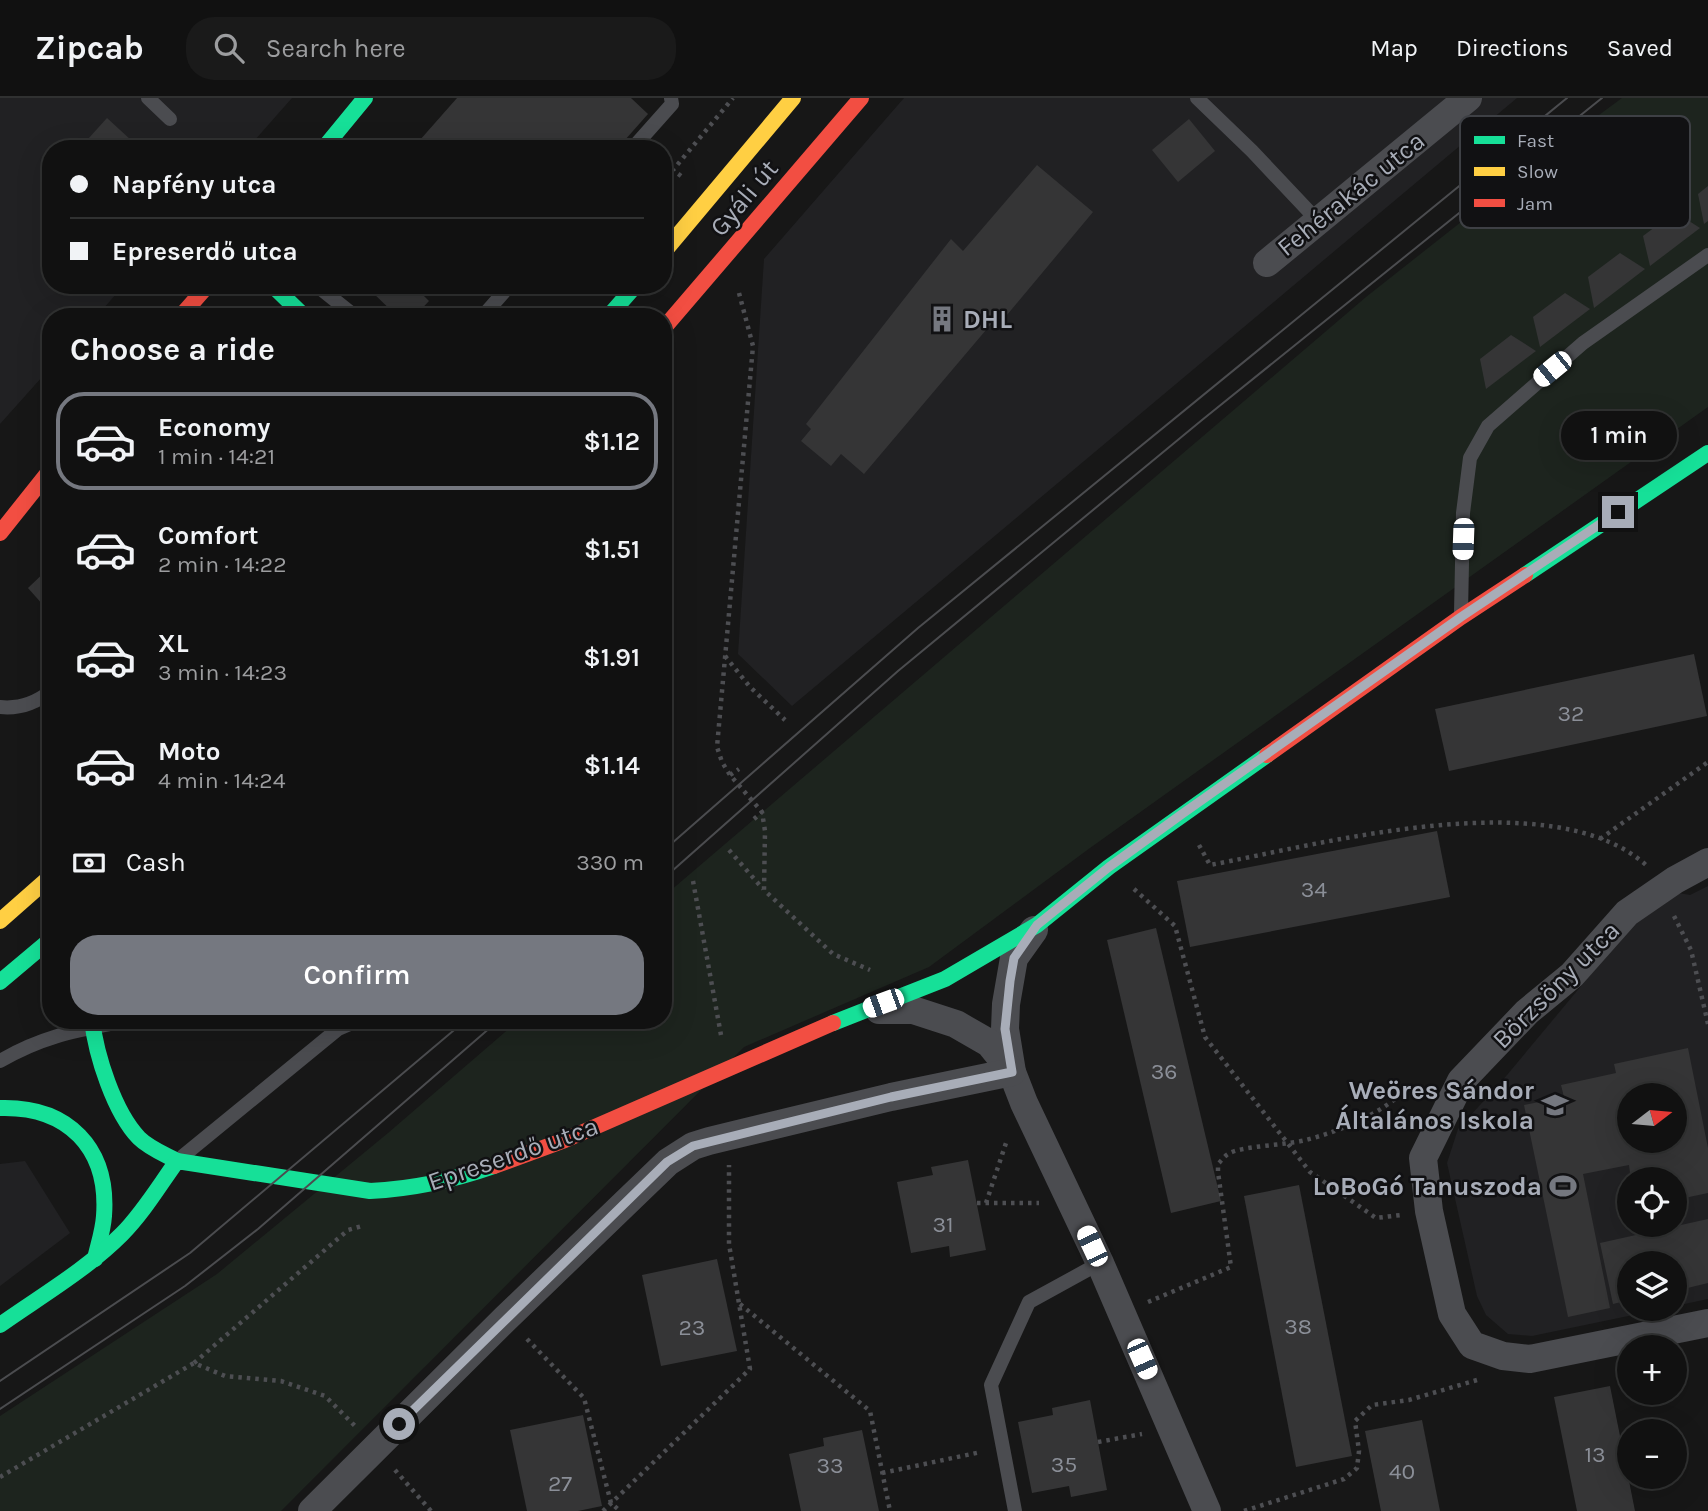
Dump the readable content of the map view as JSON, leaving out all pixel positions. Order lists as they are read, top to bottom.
{
  "streets": {
    "street": [
      "Fehérakác utca",
      "Gyáli út",
      "Börzsöny utca",
      "Epreserdő utca"
    ]
  },
  "places": {
    "building": ["DHL"],
    "school or university": ["Weöres Sándor Általános Iskola"],
    "sports": ["LoBoGó Tanuszoda"]
  },
  "house_numbers": [
    "32",
    "34",
    "36",
    "31",
    "38",
    "23",
    "13",
    "35",
    "33",
    "40",
    "27"
  ],
  "legend": ["Fast", "Slow", "Jam"],
  "north": "right",
  "page": {
    "header": "Zipcab",
    "search": "Search here",
    "nav": ["Map", "Directions", "Saved"],
    "banner": ["Napfény utca", "Epreserdő utca"],
    "heading": "Choose a ride",
    "list": [
      {
        "name": "Economy",
        "note": "1 min · 14:21",
        "value": "$1.12"
      },
      {
        "name": "Comfort",
        "note": "2 min · 14:22",
        "value": "$1.51"
      },
      {
        "name": "XL",
        "note": "3 min · 14:23",
        "value": "$1.91"
      },
      {
        "name": "Moto",
        "note": "4 min · 14:24",
        "value": "$1.14"
      }
    ],
    "bubble": "1 min",
    "pay": ["Cash", "330 m"],
    "buttons": "Confirm",
    "map_buttons": ["+", "−"]
  }
}
